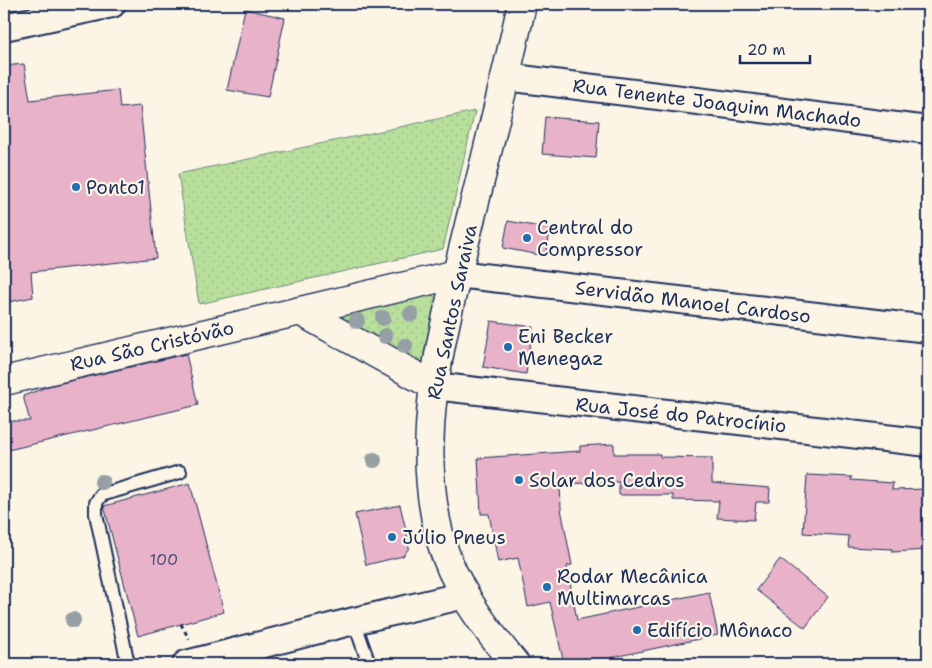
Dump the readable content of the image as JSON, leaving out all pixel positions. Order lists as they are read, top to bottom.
{
  "streets": {
    "main road": ["Rua Santos Saraiva", "Rua São Cristóvão"],
    "street": ["Rua Tenente Joaquim Machado", "Servidão Manoel Cardoso", "Rua José do Patrocínio"]
  },
  "crossings": [
    ["Rua Tenente Joaquim Machado", "Rua Santos Saraiva"],
    ["Servidão Manoel Cardoso", "Rua Santos Saraiva"],
    ["Servidão Manoel Cardoso", "Rua São Cristóvão"],
    ["Rua Santos Saraiva", "Rua São Cristóvão"],
    ["Rua Santos Saraiva", "Rua José do Patrocínio"]
  ],
  "places": [
    "Ponto1",
    "Central do Compressor",
    "Eni Becker Menegaz",
    "Solar dos Cedros",
    "Júlio Pneus",
    "Rodar Mecânica Multimarcas",
    "Edifício Mônaco"
  ],
  "house_numbers": ["100"],
  "scale_bar": "20 m"
}
